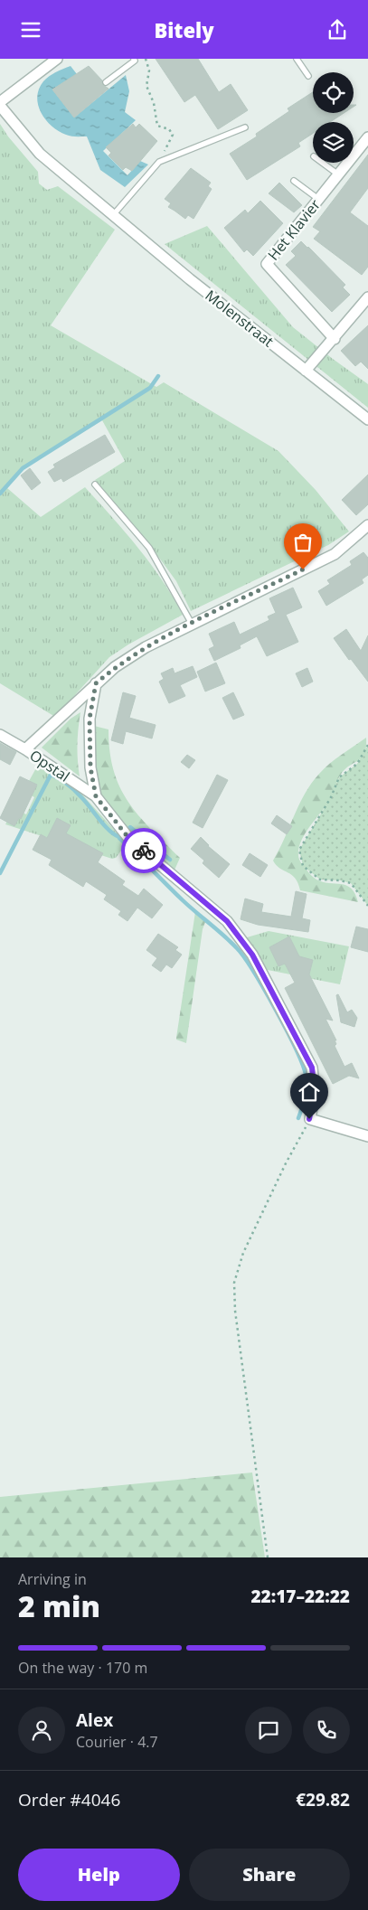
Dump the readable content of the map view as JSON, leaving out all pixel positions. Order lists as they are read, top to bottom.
{
  "streets": {
    "street": ["Het Klavier", "Molenstraat", "Opstal"]
  },
  "page": {
    "header": "Bitely",
    "heading": ["2 min", "Arriving in", "22:17–22:22"],
    "panel": [
      "Alex",
      "Courier · 4.7",
      "Order #4046",
      "€29.82"
    ],
    "bar": "On the way · 170 m",
    "buttons": ["Help", "Share"]
  }
}
